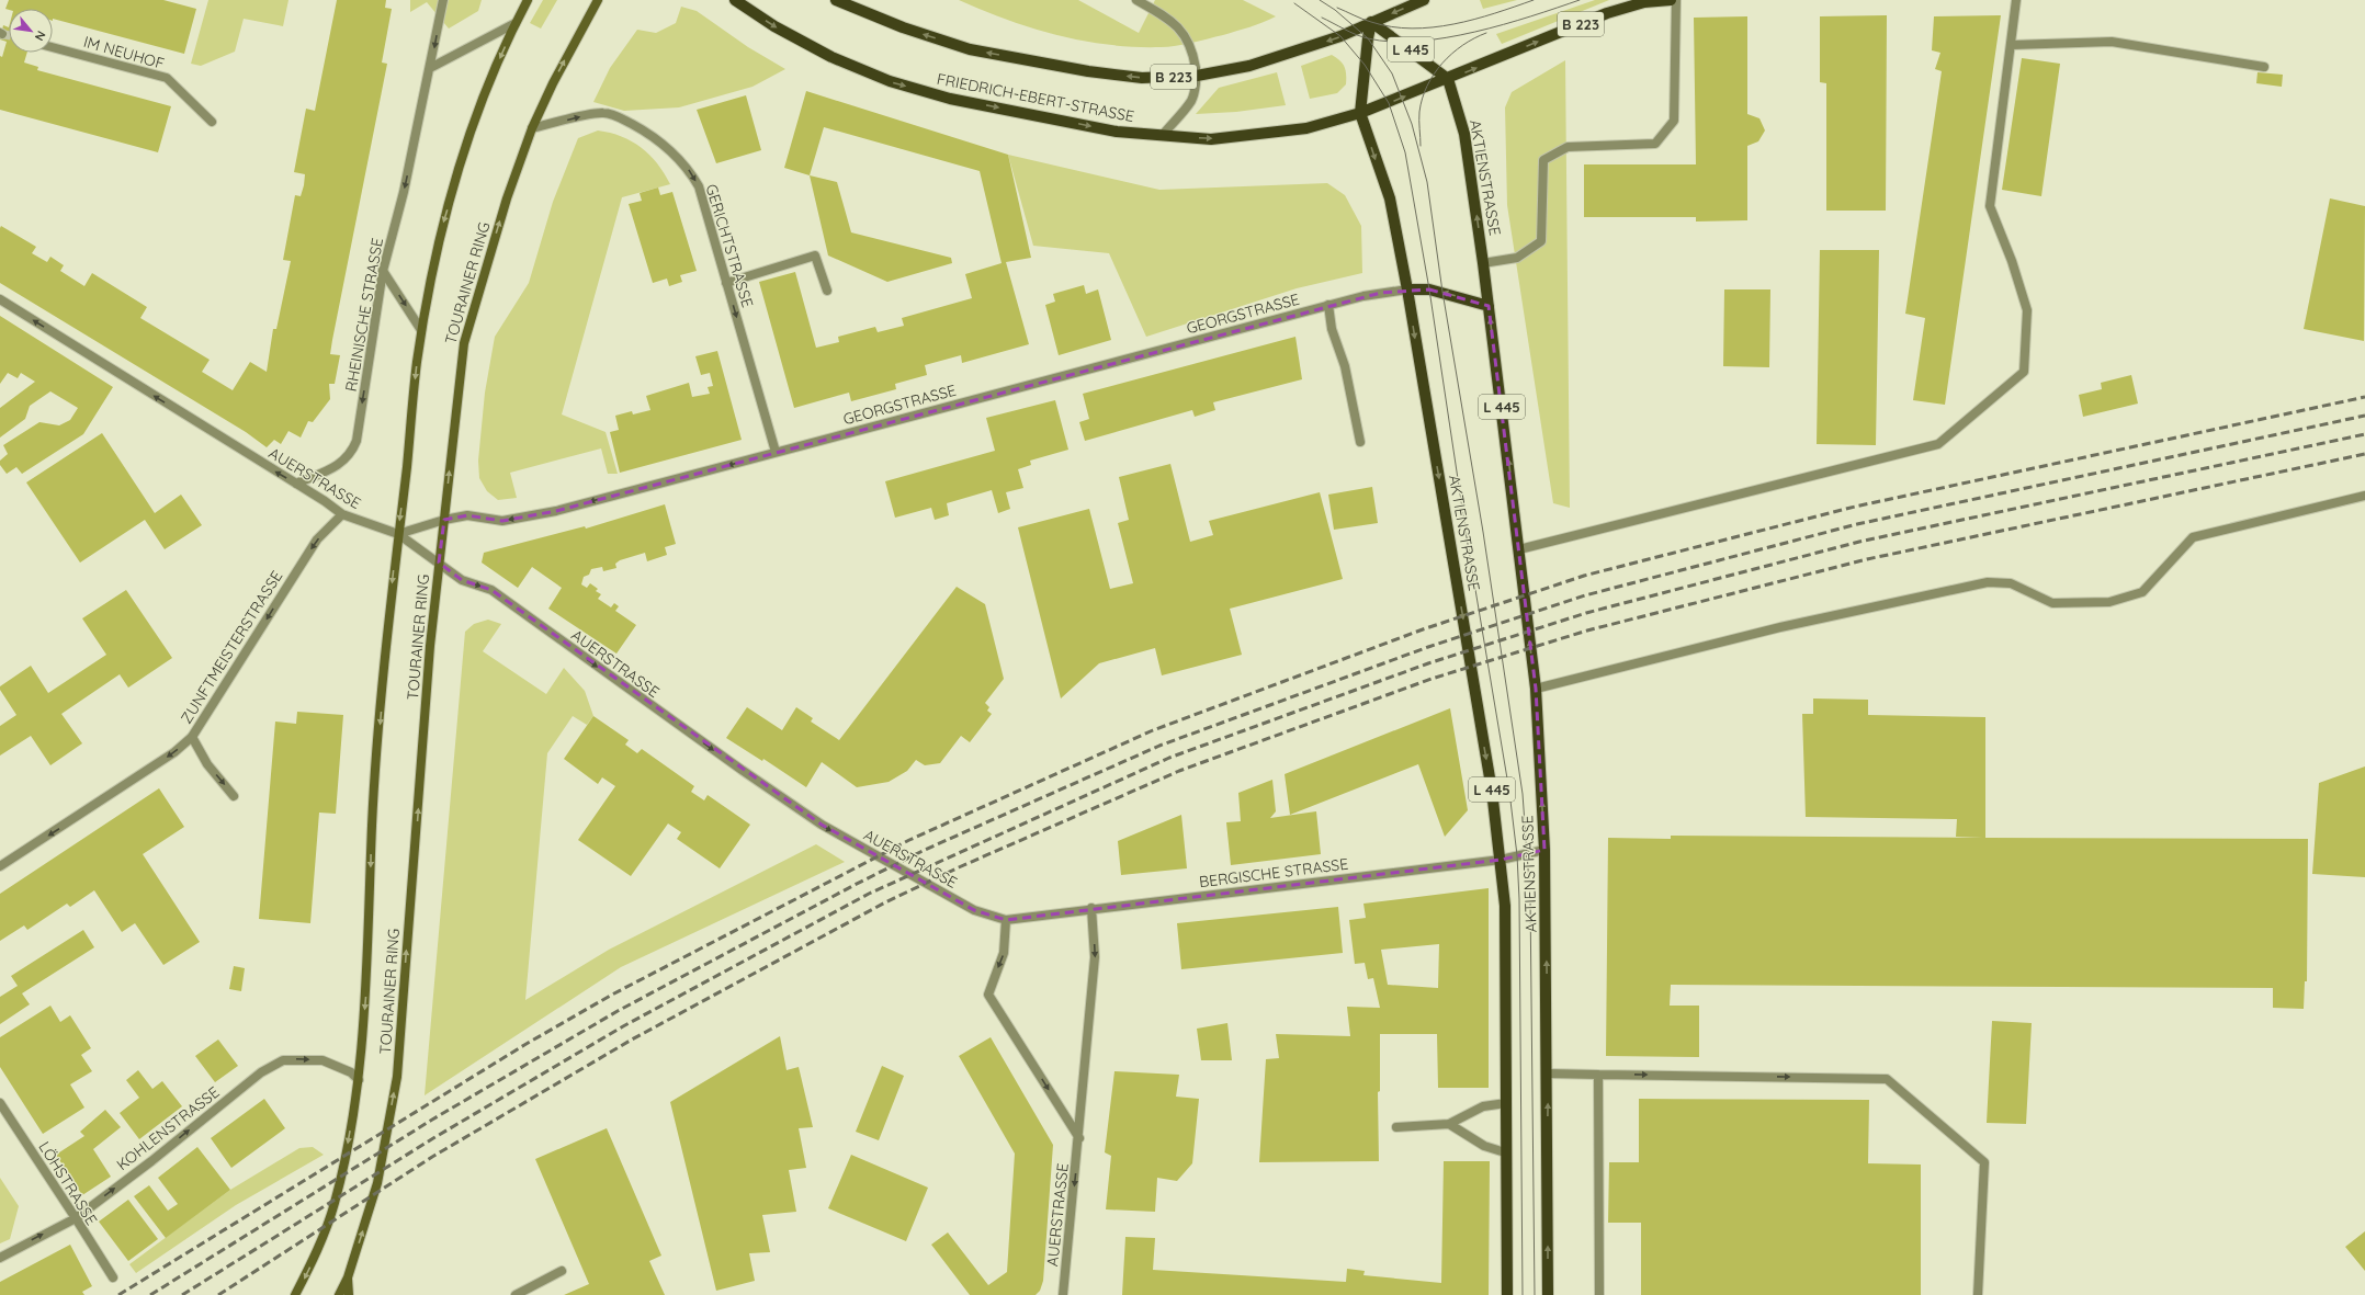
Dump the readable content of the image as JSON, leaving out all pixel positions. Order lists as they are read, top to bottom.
{
  "streets": {
    "main road": [
      "B 223",
      "L 445",
      "FRIEDRICH-EBERT-STRASSE",
      "AKTIENSTRASSE",
      "TOURAINER RING"
    ],
    "street": [
      "IM NEUHOF",
      "GERICHTSTRASSE",
      "GEORGSTRASSE",
      "RHEINISCHE STRASSE",
      "AUERSTRASSE",
      "ZUNFTMEISTERSTRASSE",
      "BERGISCHE STRASSE",
      "KOHLENSTRASSE",
      "LÖHSTRASSE"
    ]
  },
  "crossings": [
    ["B 223", "L 445"],
    ["B 223", "AKTIENSTRASSE"],
    ["L 445", "FRIEDRICH-EBERT-STRASSE"],
    ["L 445", "AKTIENSTRASSE"],
    ["FRIEDRICH-EBERT-STRASSE", "AKTIENSTRASSE"],
    ["AKTIENSTRASSE", "GEORGSTRASSE"],
    ["AKTIENSTRASSE", "BERGISCHE STRASSE"],
    ["GERICHTSTRASSE", "TOURAINER RING"],
    ["GERICHTSTRASSE", "GEORGSTRASSE"],
    ["TOURAINER RING", "GEORGSTRASSE"],
    ["TOURAINER RING", "AUERSTRASSE"],
    ["TOURAINER RING", "KOHLENSTRASSE"],
    ["GEORGSTRASSE", "AUERSTRASSE"],
    ["RHEINISCHE STRASSE", "AUERSTRASSE"],
    ["AUERSTRASSE", "ZUNFTMEISTERSTRASSE"],
    ["AUERSTRASSE", "BERGISCHE STRASSE"],
    ["KOHLENSTRASSE", "LÖHSTRASSE"]
  ],
  "one_way": [
    "GERICHTSTRASSE",
    "RHEINISCHE STRASSE",
    "ZUNFTMEISTERSTRASSE",
    "KOHLENSTRASSE"
  ],
  "north": "bottom right"
}
